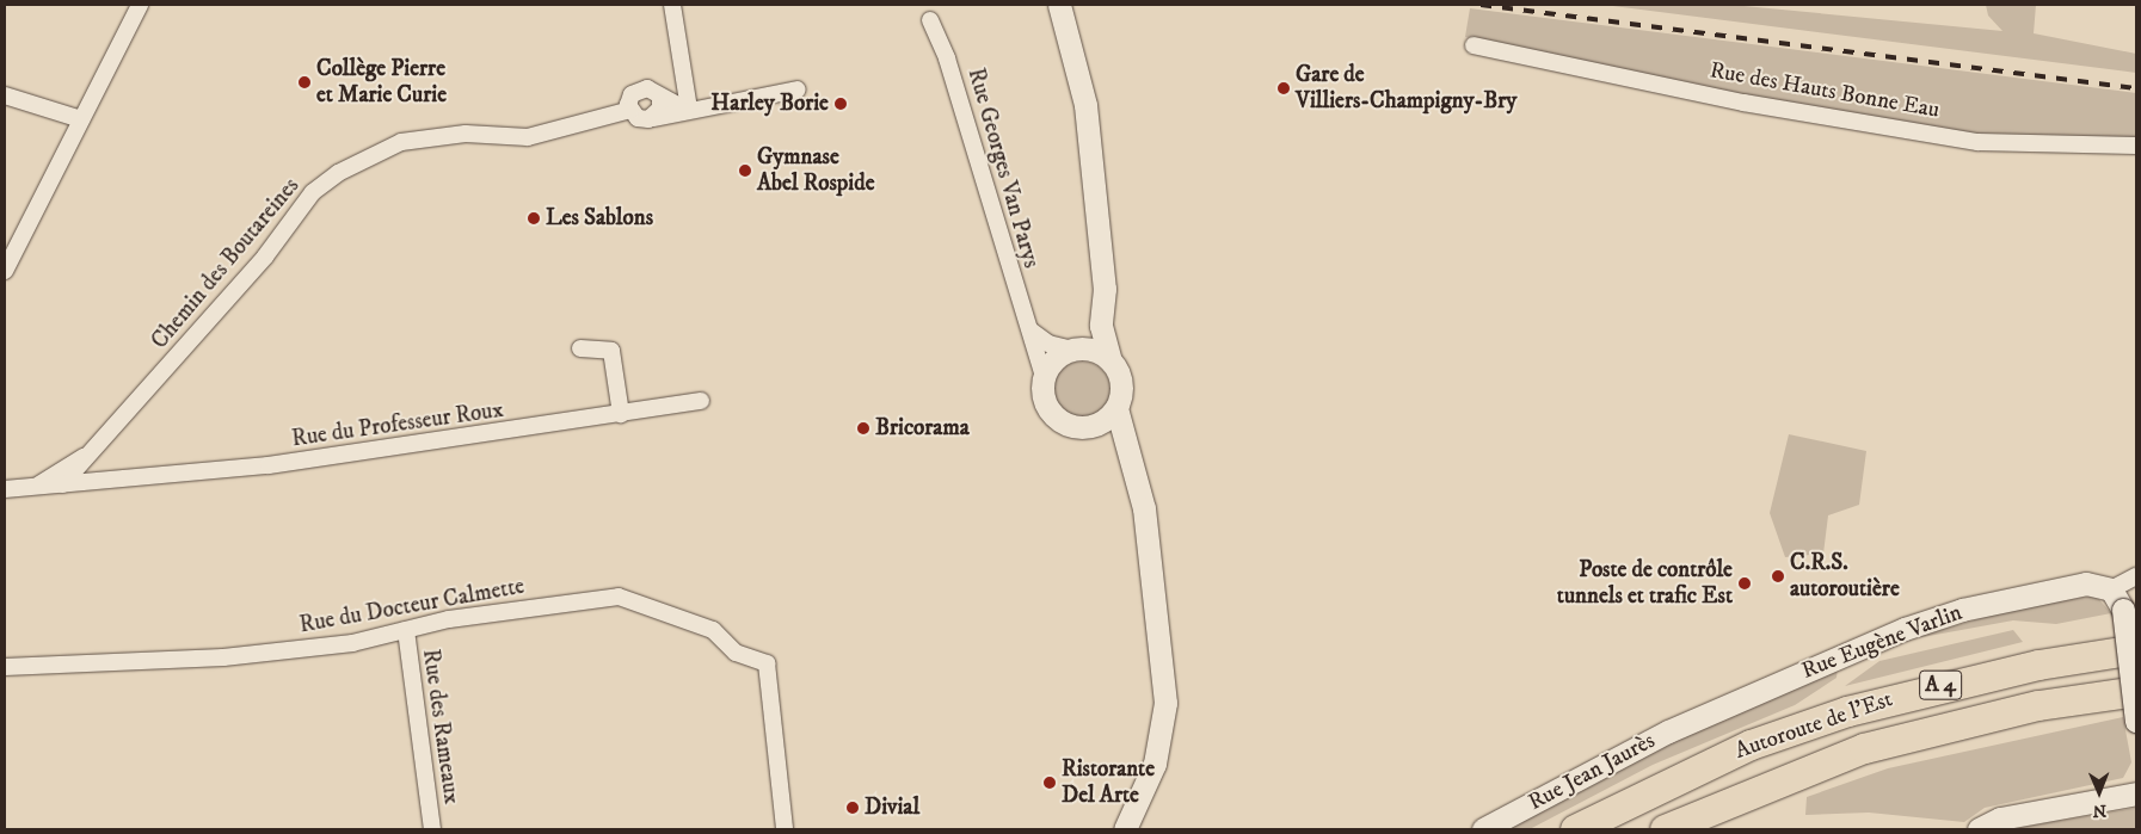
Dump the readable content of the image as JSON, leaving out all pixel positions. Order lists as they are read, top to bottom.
{
  "streets": {
    "highway": ["A 4", "Autoroute de l’Est"],
    "main road": ["Rue Eugène Varlin", "Rue Jean Jaurès"],
    "street": [
      "Rue des Hauts Bonne Eau",
      "Rue Georges Van Parys",
      "Chemin des Boutareines",
      "Rue du Professeur Roux",
      "Rue du Docteur Calmette",
      "Rue des Rameaux"
    ]
  },
  "crossings": [
    ["Chemin des Boutareines", "Rue du Professeur Roux"],
    ["Rue du Docteur Calmette", "Rue des Rameaux"],
    ["Rue Eugène Varlin", "Rue Jean Jaurès"]
  ],
  "places": [
    "Collège Pierre et Marie Curie",
    "Gare de Villiers-Champigny-Bry",
    "Harley Borie",
    "Gymnase Abel Rospide",
    "Les Sablons",
    "Bricorama",
    "C.R.S. autoroutière",
    "Poste de contrôle tunnels et trafic Est",
    "Ristorante Del Arte",
    "Divial"
  ],
  "north": "bottom"
}
